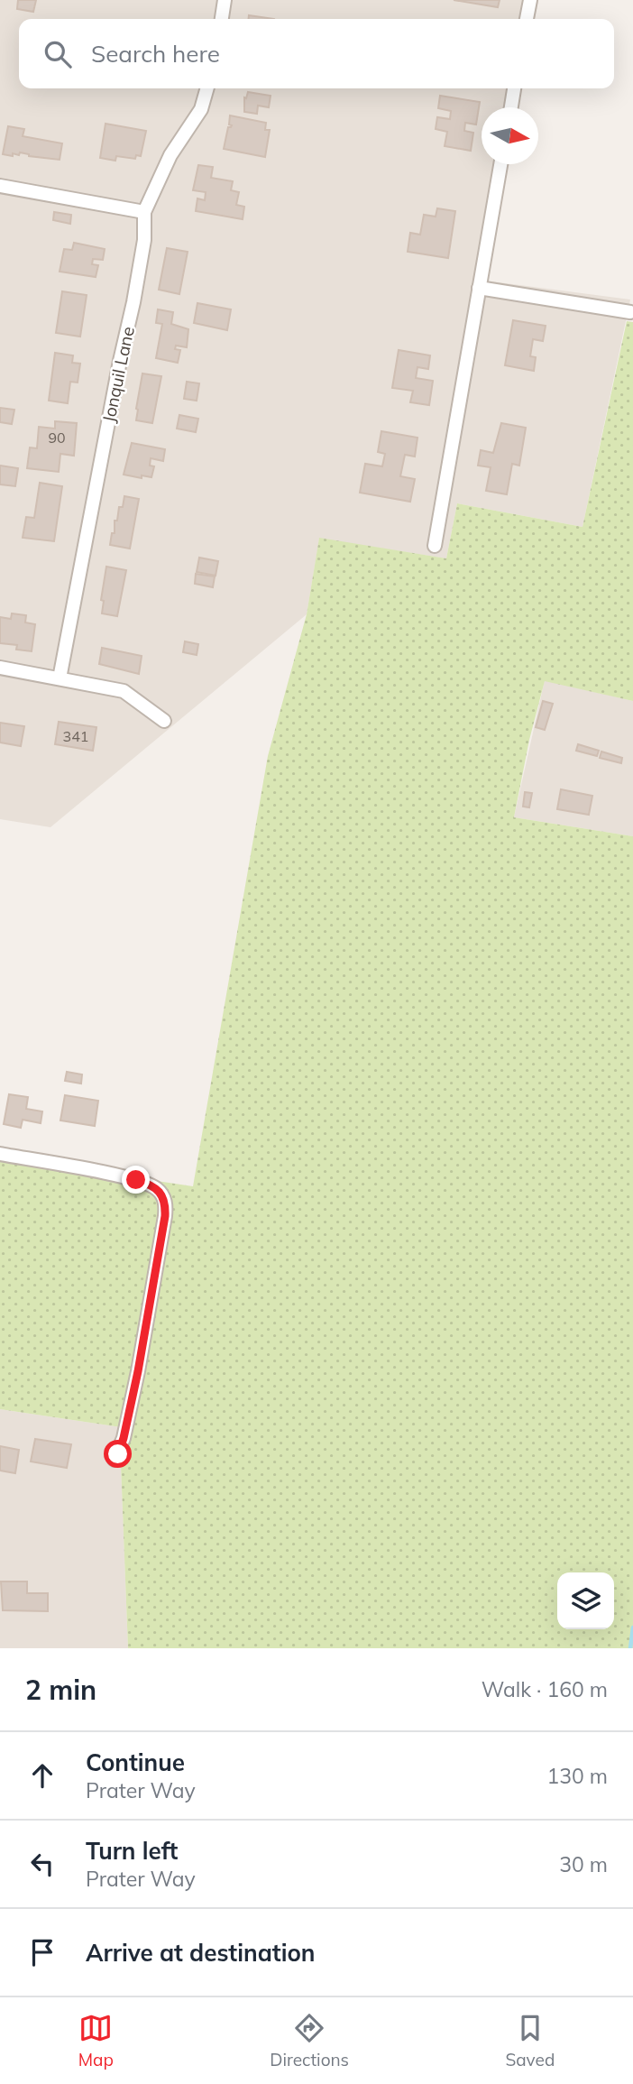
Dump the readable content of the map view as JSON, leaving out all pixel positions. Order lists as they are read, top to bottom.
{
  "streets": {
    "street": ["Jonquil Lane"]
  },
  "house_numbers": ["90", "341"],
  "north": "right",
  "page": {
    "search": "Search here",
    "heading": ["2 min", "Walk · 160 m"],
    "list": [
      ["Continue", "Prater Way", "130 m"],
      ["Turn left", "Prater Way", "30 m"],
      "Arrive at destination"
    ],
    "nav": ["Map", "Directions", "Saved"]
  }
}
